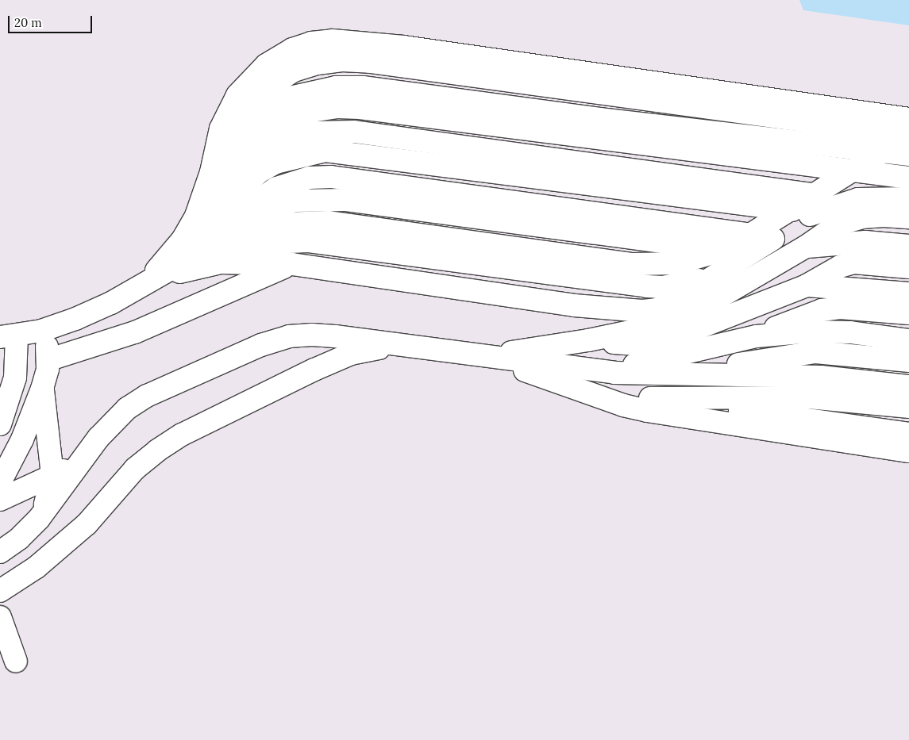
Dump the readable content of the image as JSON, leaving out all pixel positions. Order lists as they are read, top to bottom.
{
  "scale_bar": "20 m"
}
